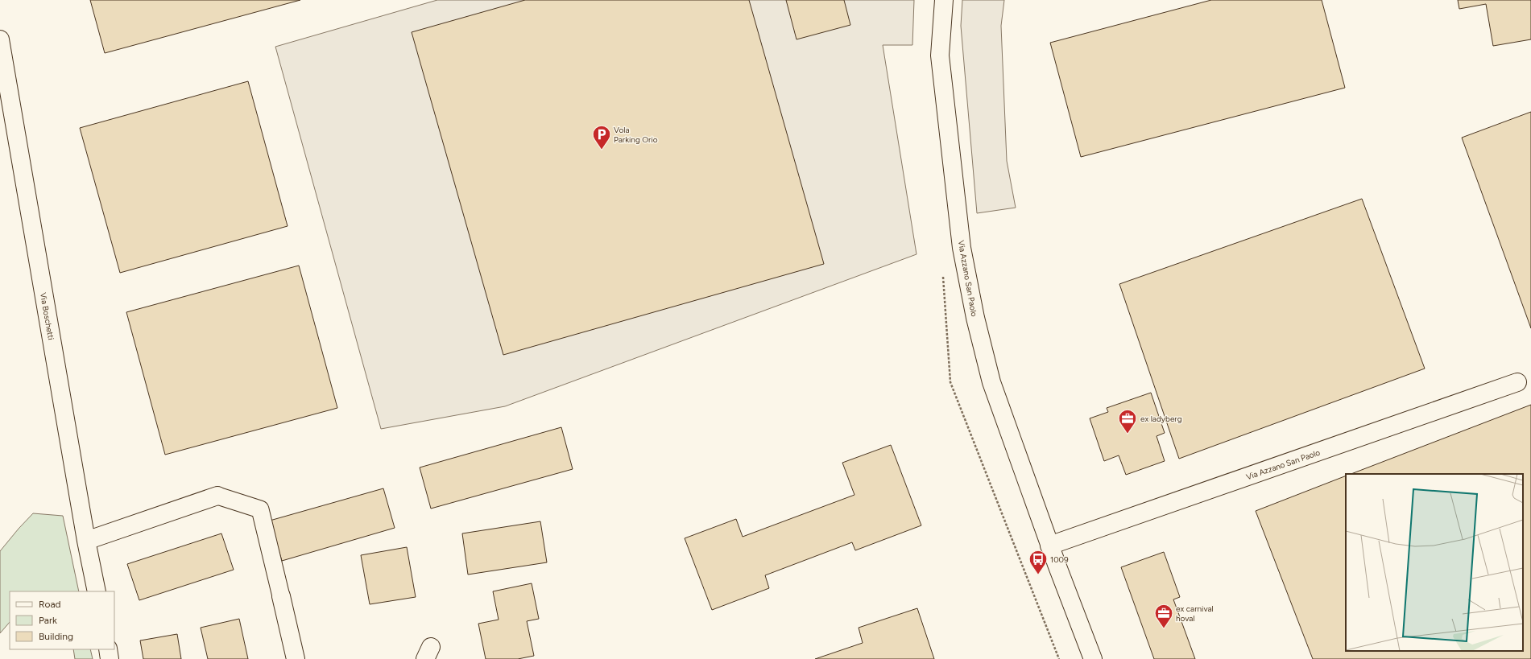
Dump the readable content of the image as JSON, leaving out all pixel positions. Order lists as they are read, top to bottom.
{
  "streets": {
    "street": ["Via Azzano San Paolo", "Via Boschetti"]
  },
  "places": {
    "parking": ["Vola Parking Orio"],
    "office": ["ex ladyberg", "ex carnival hoval"],
    "bus stop": ["1009"]
  },
  "legend": ["Road", "Park", "Building"]
}
